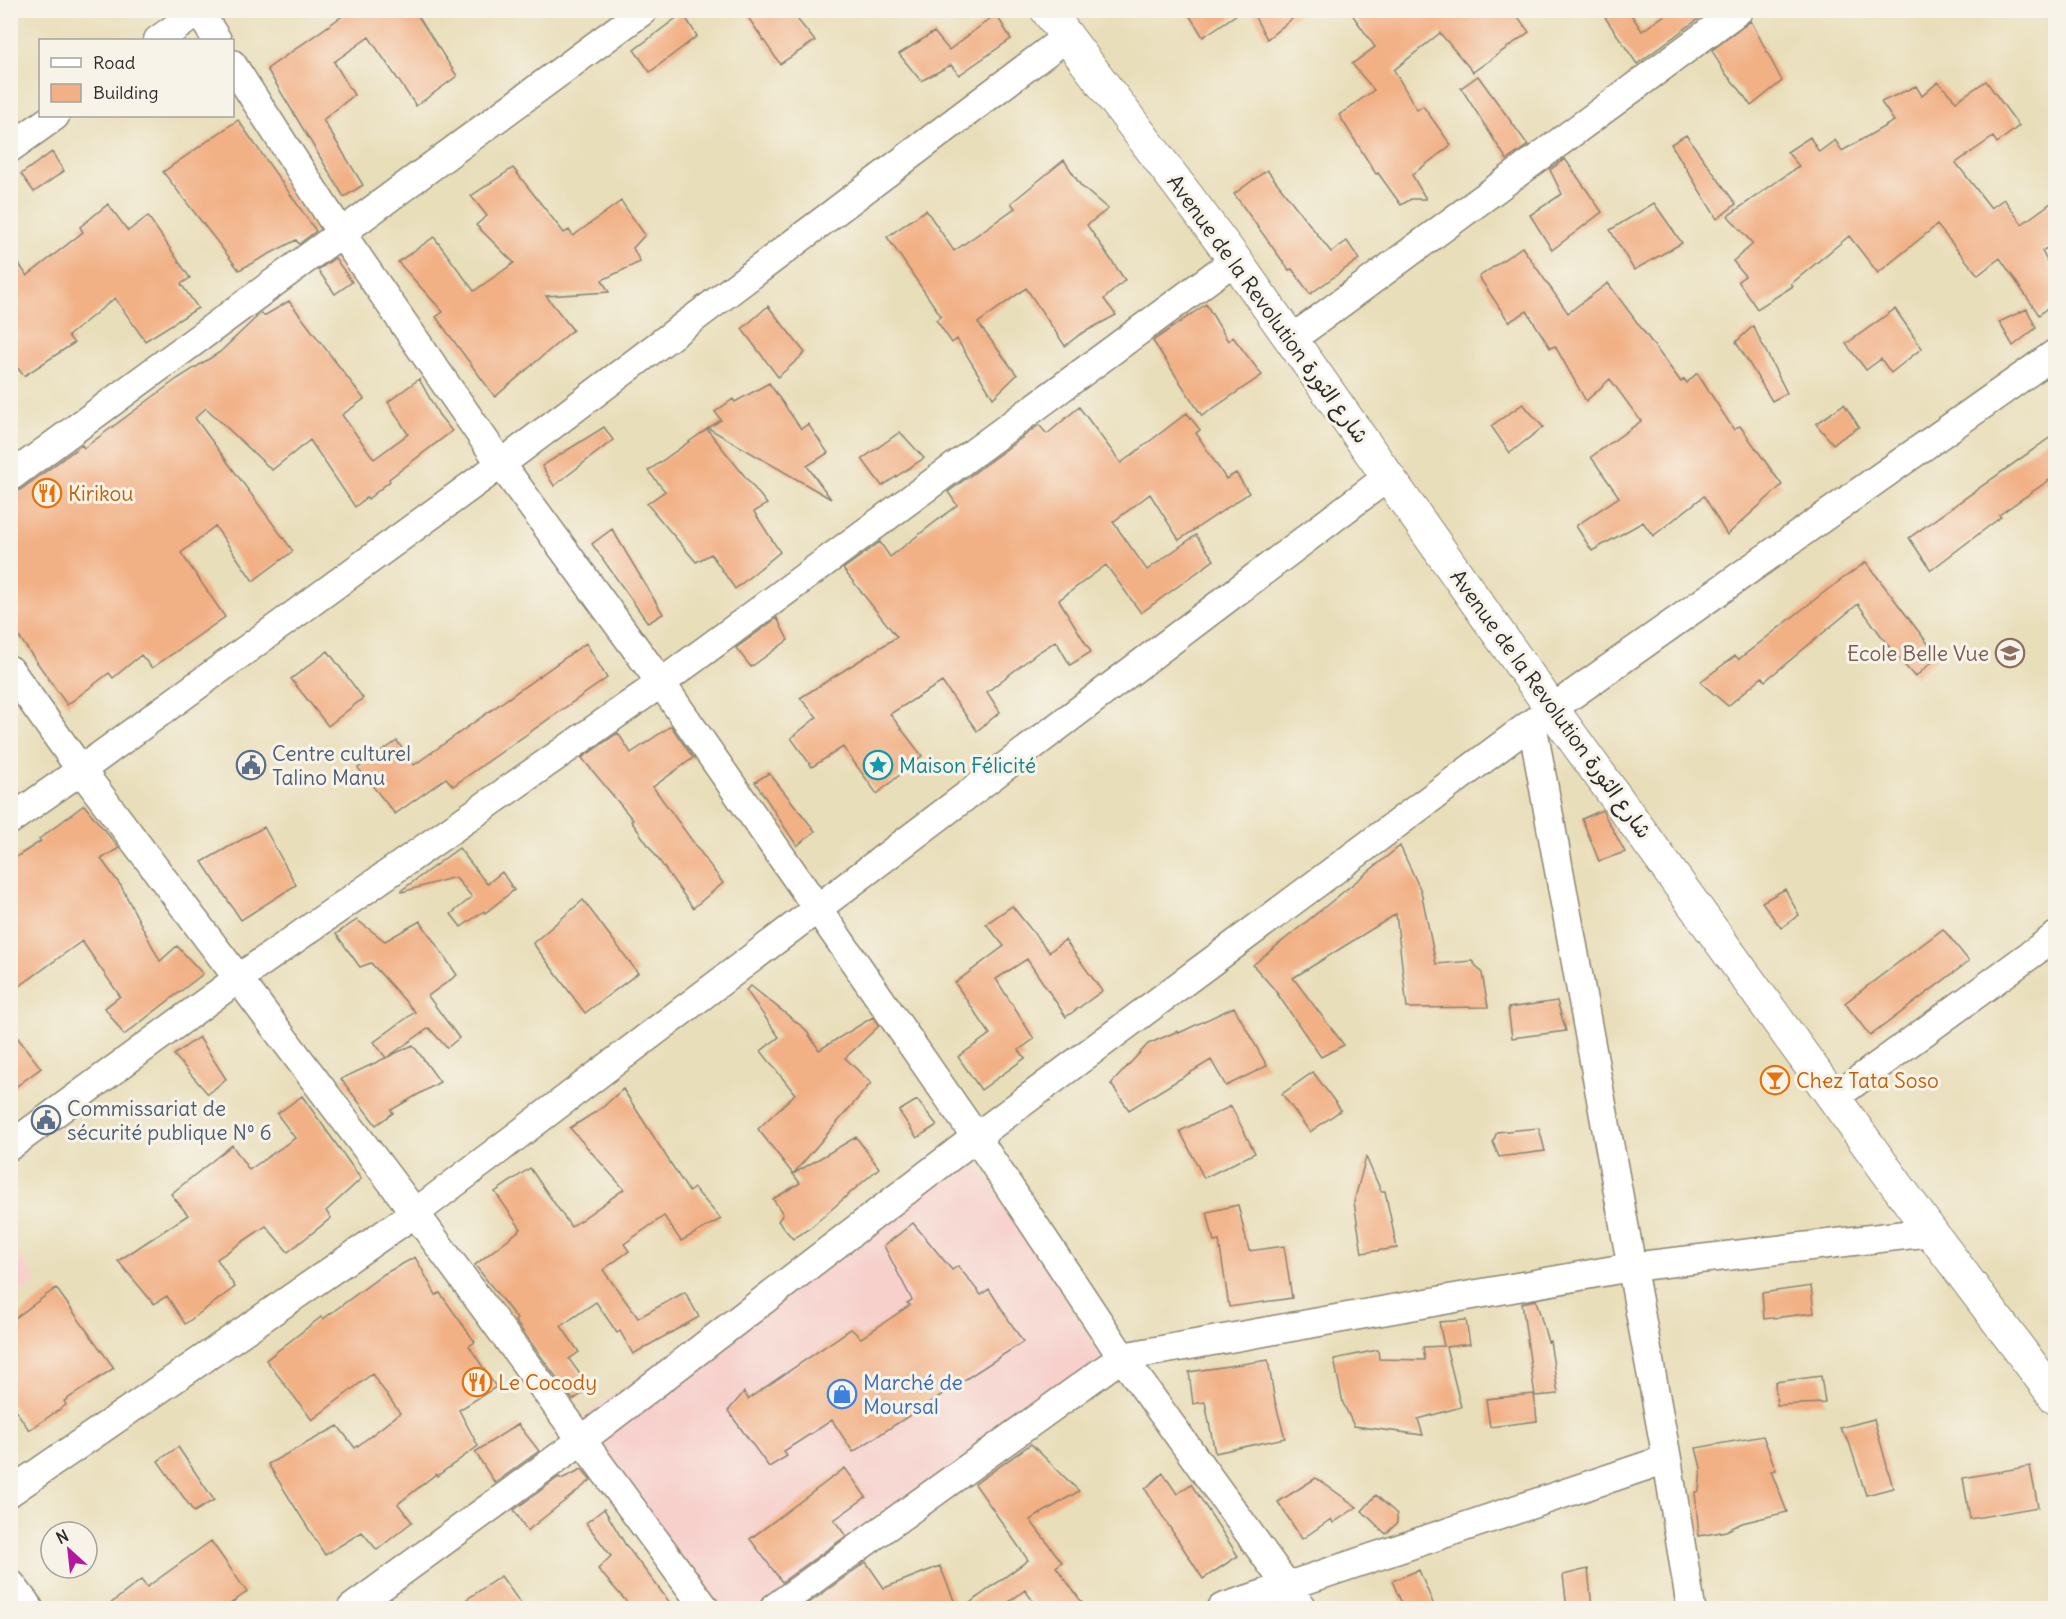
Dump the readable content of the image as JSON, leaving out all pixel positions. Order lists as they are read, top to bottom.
{
  "streets": {
    "street": ["Avenue de la Revolution شارع الثورة"]
  },
  "places": {
    "restaurant": ["Kirikou", "Le Cocody"],
    "school or university": ["Ecole Belle Vue"],
    "public building": ["Centre culturel Talino Manu", "Commissariat de sécurité publique Nº 6"],
    "place": ["Maison Félicité"],
    "bar": ["Chez Tata Soso"],
    "shop": ["Marché de Moursal"]
  },
  "legend": ["Road", "Building"],
  "north": "top left"
}
